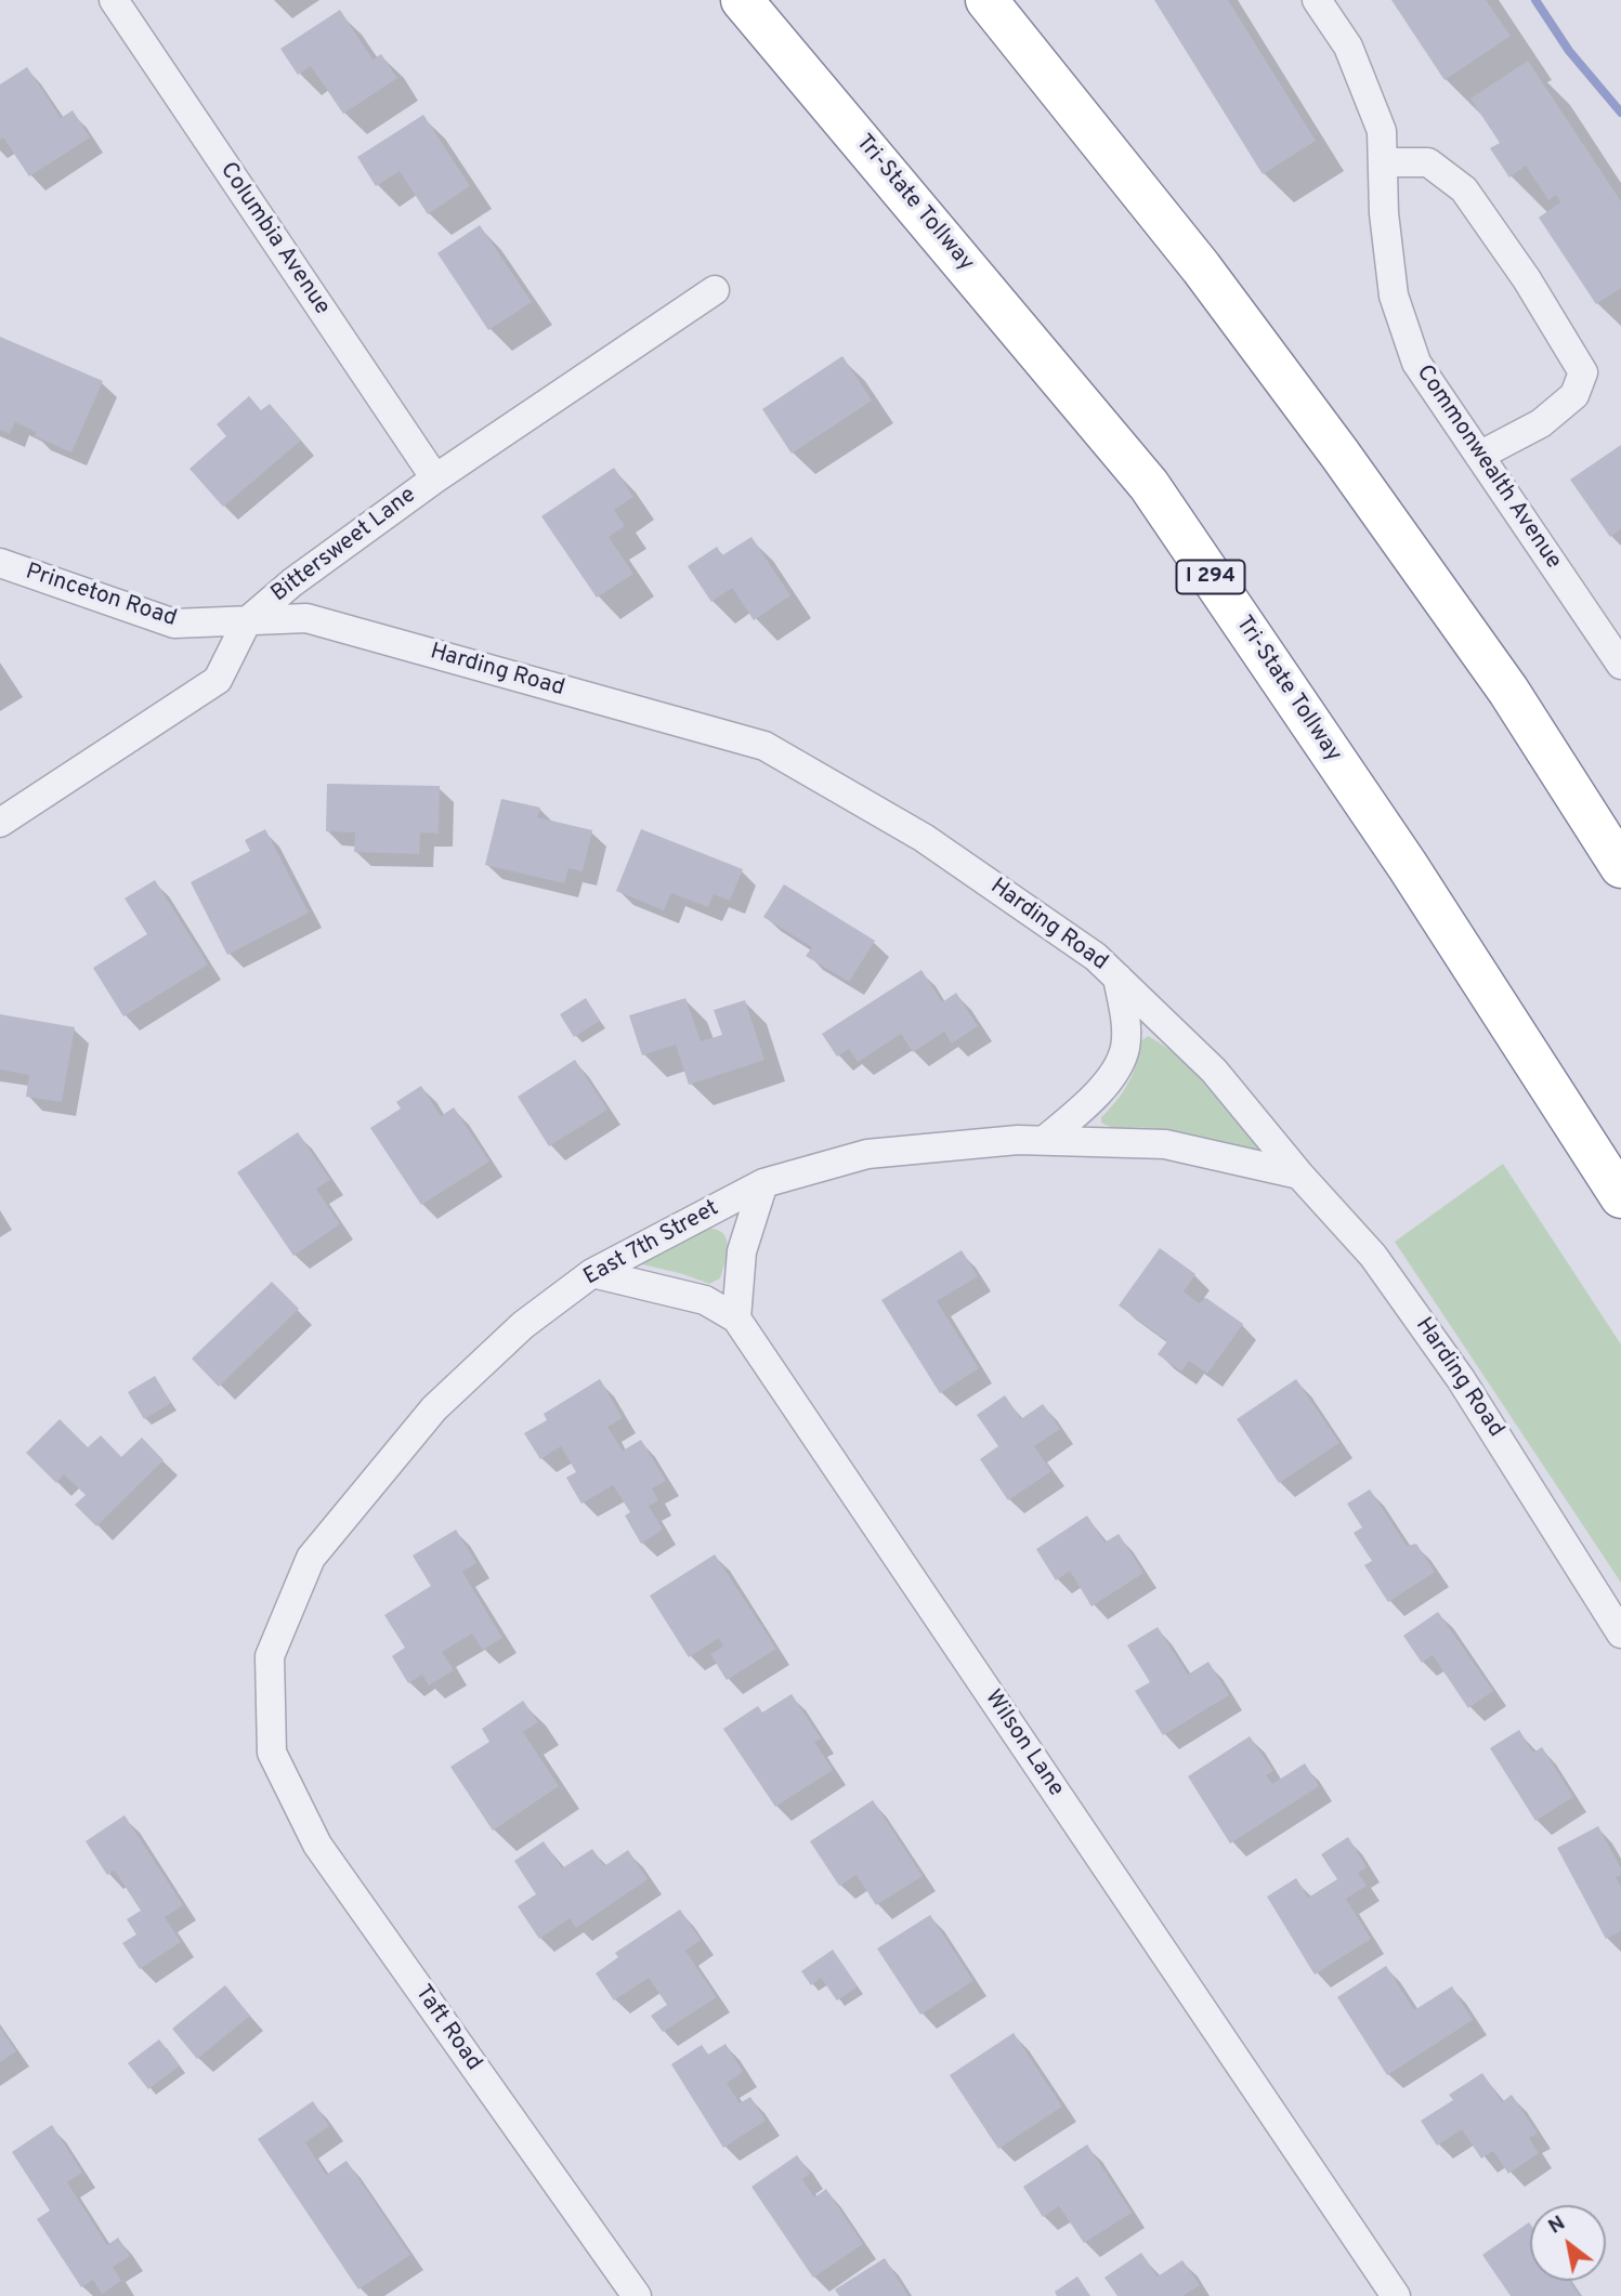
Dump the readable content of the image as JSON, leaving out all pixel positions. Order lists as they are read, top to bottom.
{
  "streets": {
    "highway": ["Tri-State Tollway", "I 294"],
    "street": [
      "Columbia Avenue",
      "Commonwealth Avenue",
      "Bittersweet Lane",
      "Princeton Road",
      "Harding Road",
      "East 7th Street",
      "Wilson Lane",
      "Taft Road"
    ]
  },
  "crossings": [
    ["Columbia Avenue", "Bittersweet Lane"],
    ["Bittersweet Lane", "Princeton Road"],
    ["Bittersweet Lane", "Harding Road"],
    ["Princeton Road", "Harding Road"],
    ["Harding Road", "East 7th Street"],
    ["East 7th Street", "Wilson Lane"],
    ["East 7th Street", "Taft Road"]
  ],
  "north": "top left"
}
